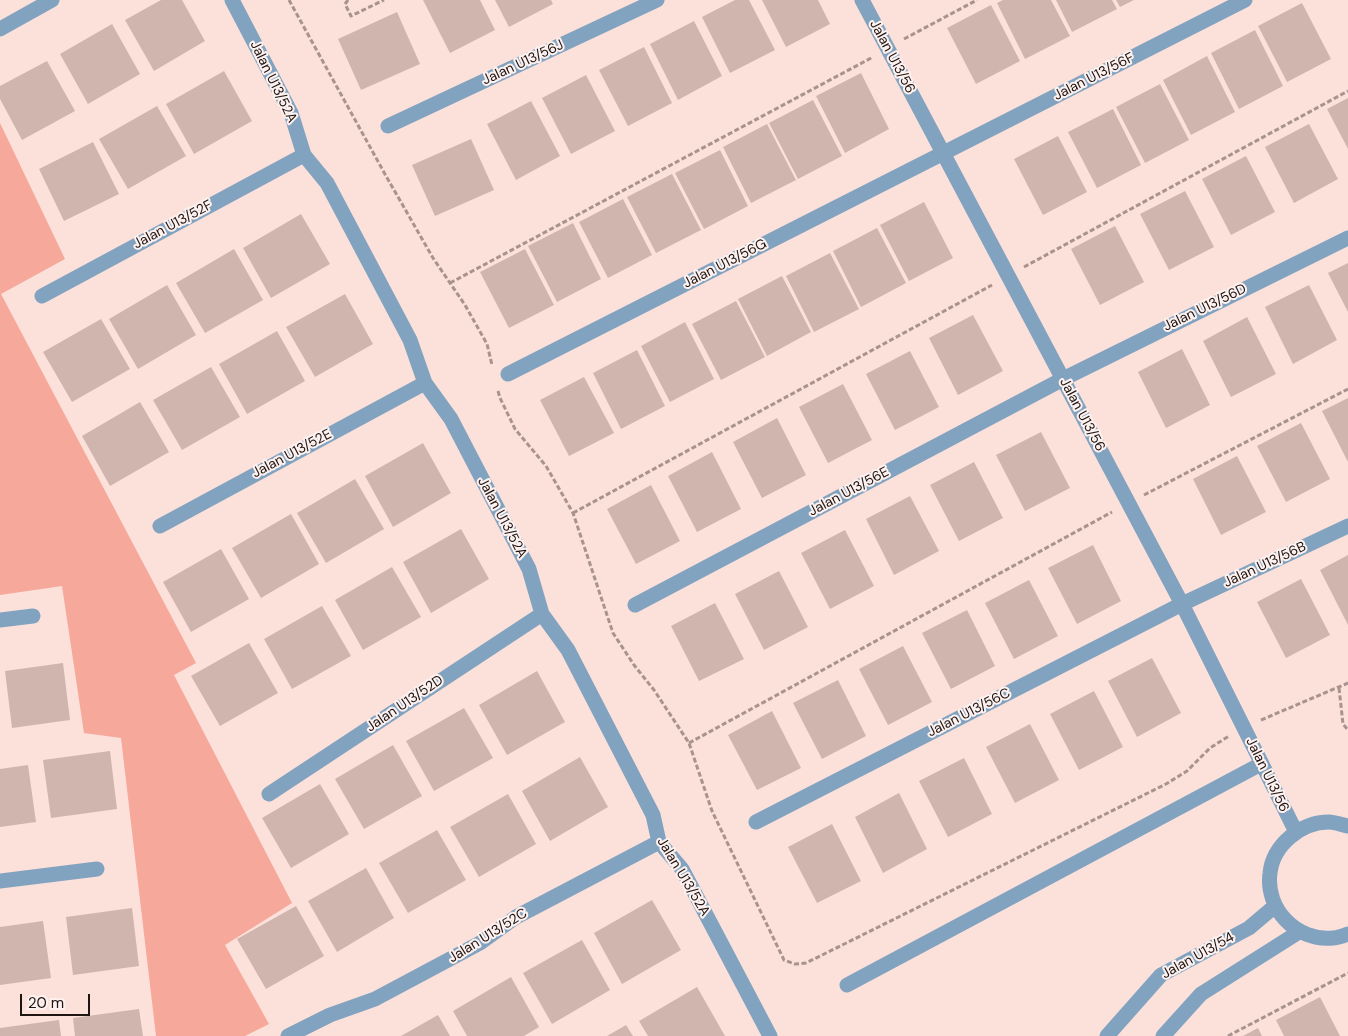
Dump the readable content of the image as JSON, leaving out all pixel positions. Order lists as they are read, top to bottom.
{
  "streets": {
    "street": [
      "Jalan U13/56",
      "Jalan U13/56J",
      "Jalan U13/56F",
      "Jalan U13/52A",
      "Jalan U13/52F",
      "Jalan U13/56G",
      "Jalan U13/56D",
      "Jalan U13/52E",
      "Jalan U13/56E",
      "Jalan U13/56B",
      "Jalan U13/52D",
      "Jalan U13/56C",
      "Jalan U13/52C",
      "Jalan U13/54"
    ]
  },
  "crossings": [
    ["Jalan U13/56", "Jalan U13/56F"],
    ["Jalan U13/56", "Jalan U13/56G"],
    ["Jalan U13/56", "Jalan U13/56D"],
    ["Jalan U13/56", "Jalan U13/56E"],
    ["Jalan U13/56", "Jalan U13/56B"],
    ["Jalan U13/56", "Jalan U13/56C"],
    ["Jalan U13/56F", "Jalan U13/56G"],
    ["Jalan U13/52A", "Jalan U13/52F"],
    ["Jalan U13/52A", "Jalan U13/52E"],
    ["Jalan U13/52A", "Jalan U13/52D"],
    ["Jalan U13/52A", "Jalan U13/52C"],
    ["Jalan U13/56D", "Jalan U13/56E"],
    ["Jalan U13/56B", "Jalan U13/56C"]
  ],
  "scale_bar": "20 m"
}
